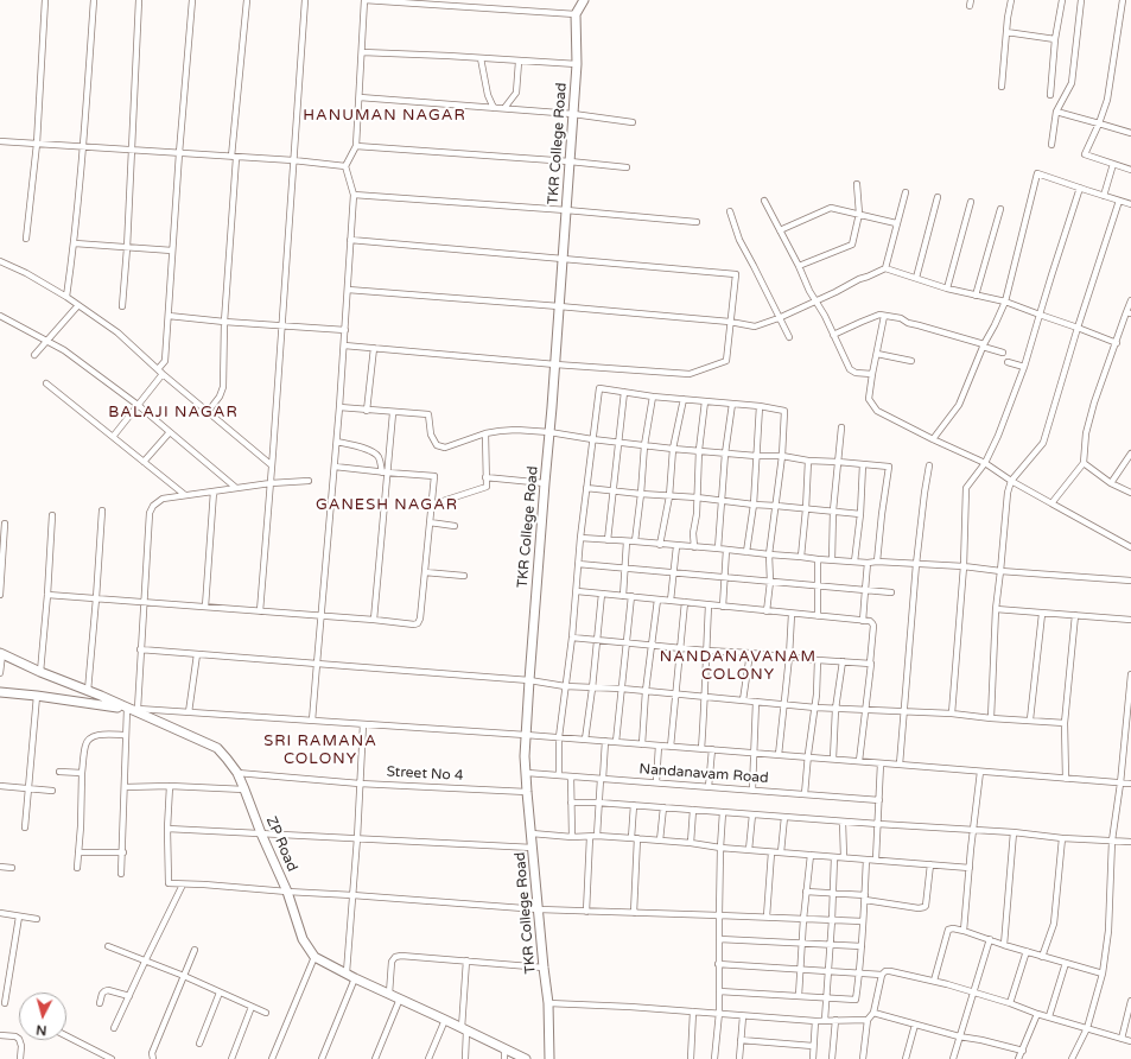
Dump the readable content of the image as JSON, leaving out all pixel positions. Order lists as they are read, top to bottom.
{
  "streets": {
    "street": [
      "TKR College Road",
      "Street No 4",
      "Nandanavam Road",
      "ZP Road"
    ]
  },
  "crossings": [
    ["TKR College Road", "Street No 4"],
    ["TKR College Road", "Nandanavam Road"],
    ["Street No 4", "ZP Road"]
  ],
  "districts": [
    "HANUMAN NAGAR",
    "BALAJI NAGAR",
    "GANESH NAGAR",
    "NANDANAVANAM COLONY",
    "SRI RAMANA COLONY"
  ],
  "north": "bottom"
}
